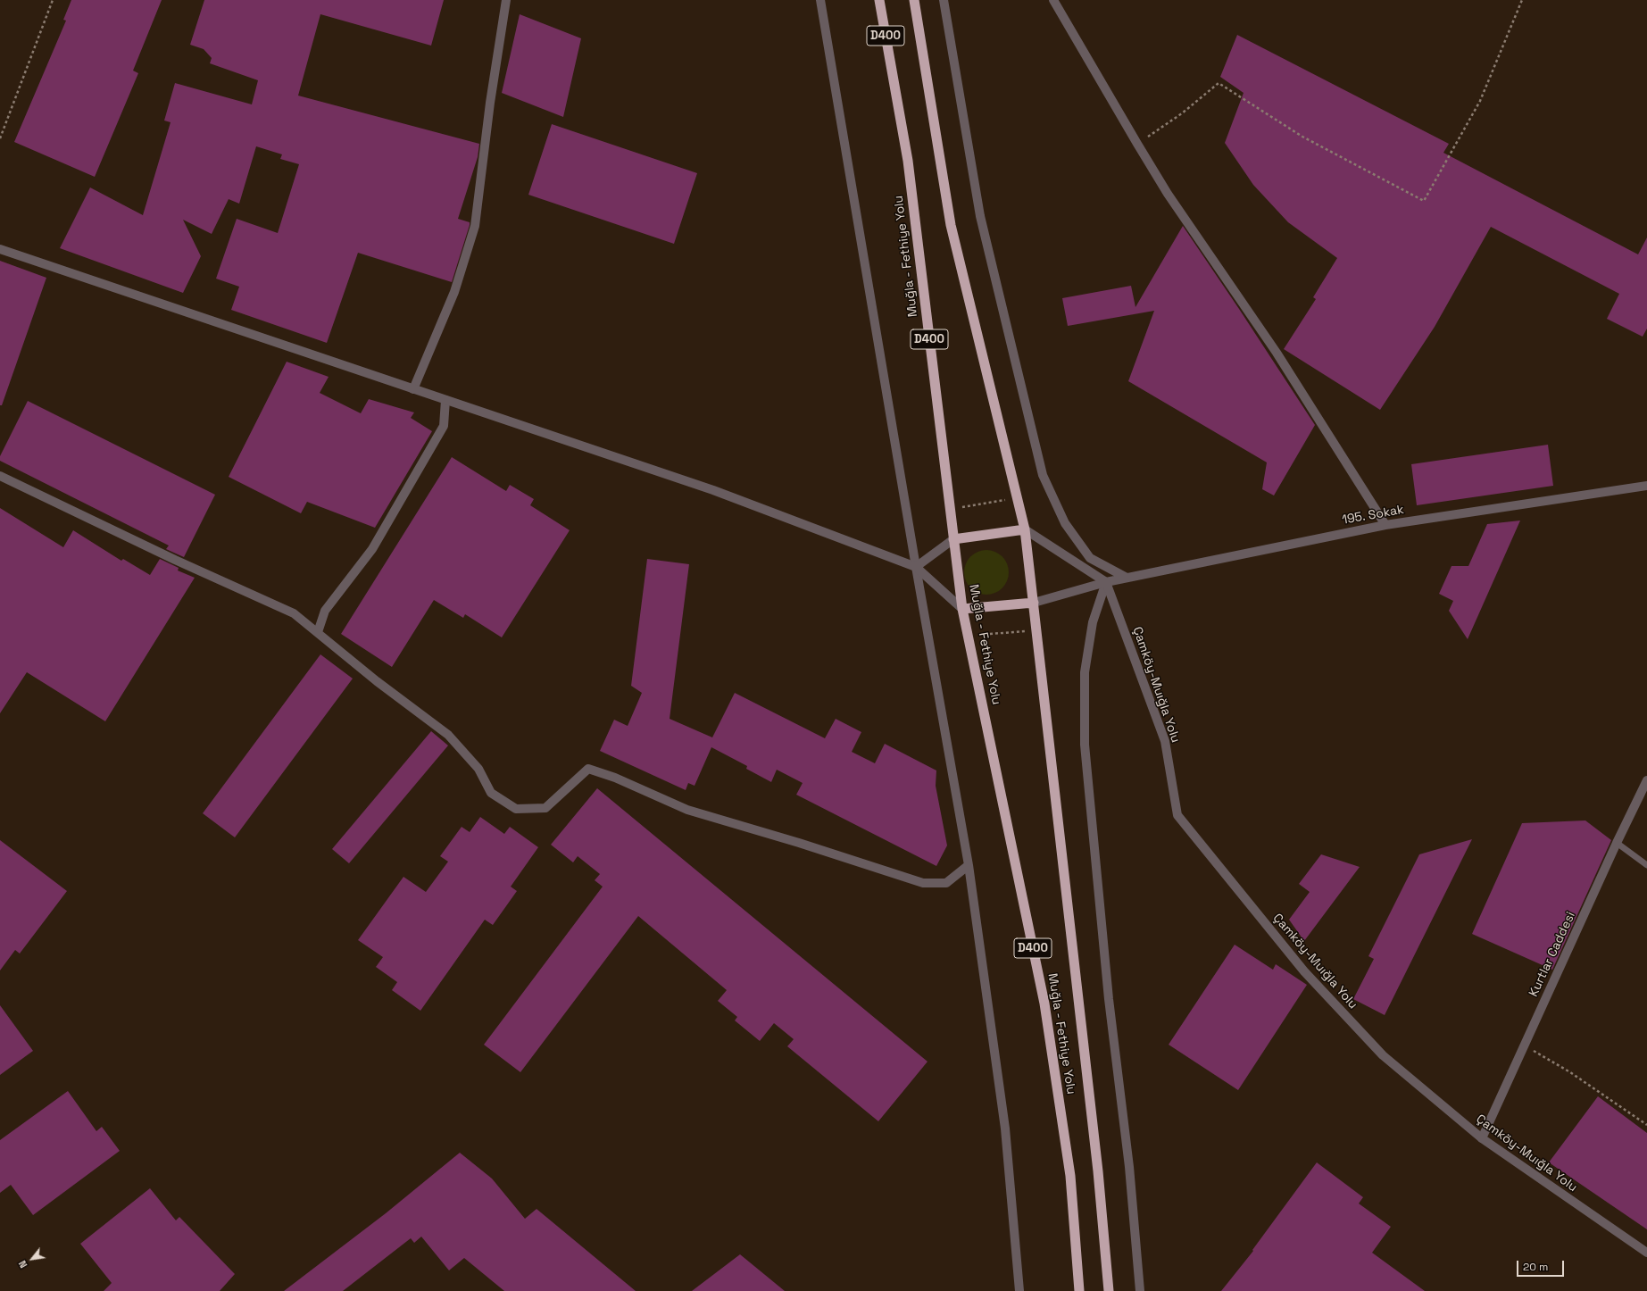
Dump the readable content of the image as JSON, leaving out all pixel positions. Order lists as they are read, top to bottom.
{
  "streets": {
    "highway": ["D400", "Muğla - Fethiye Yolu"],
    "street": ["195. Sokak", "Çamköy-Muığla Yolu", "Kurtlar Caddesi"]
  },
  "crossings": [
    ["Muğla - Fethiye Yolu", "195. Sokak"],
    ["195. Sokak", "Çamköy-Muığla Yolu"],
    ["Çamköy-Muığla Yolu", "Kurtlar Caddesi"]
  ],
  "scale_bar": "20 m",
  "north": "bottom left"
}
